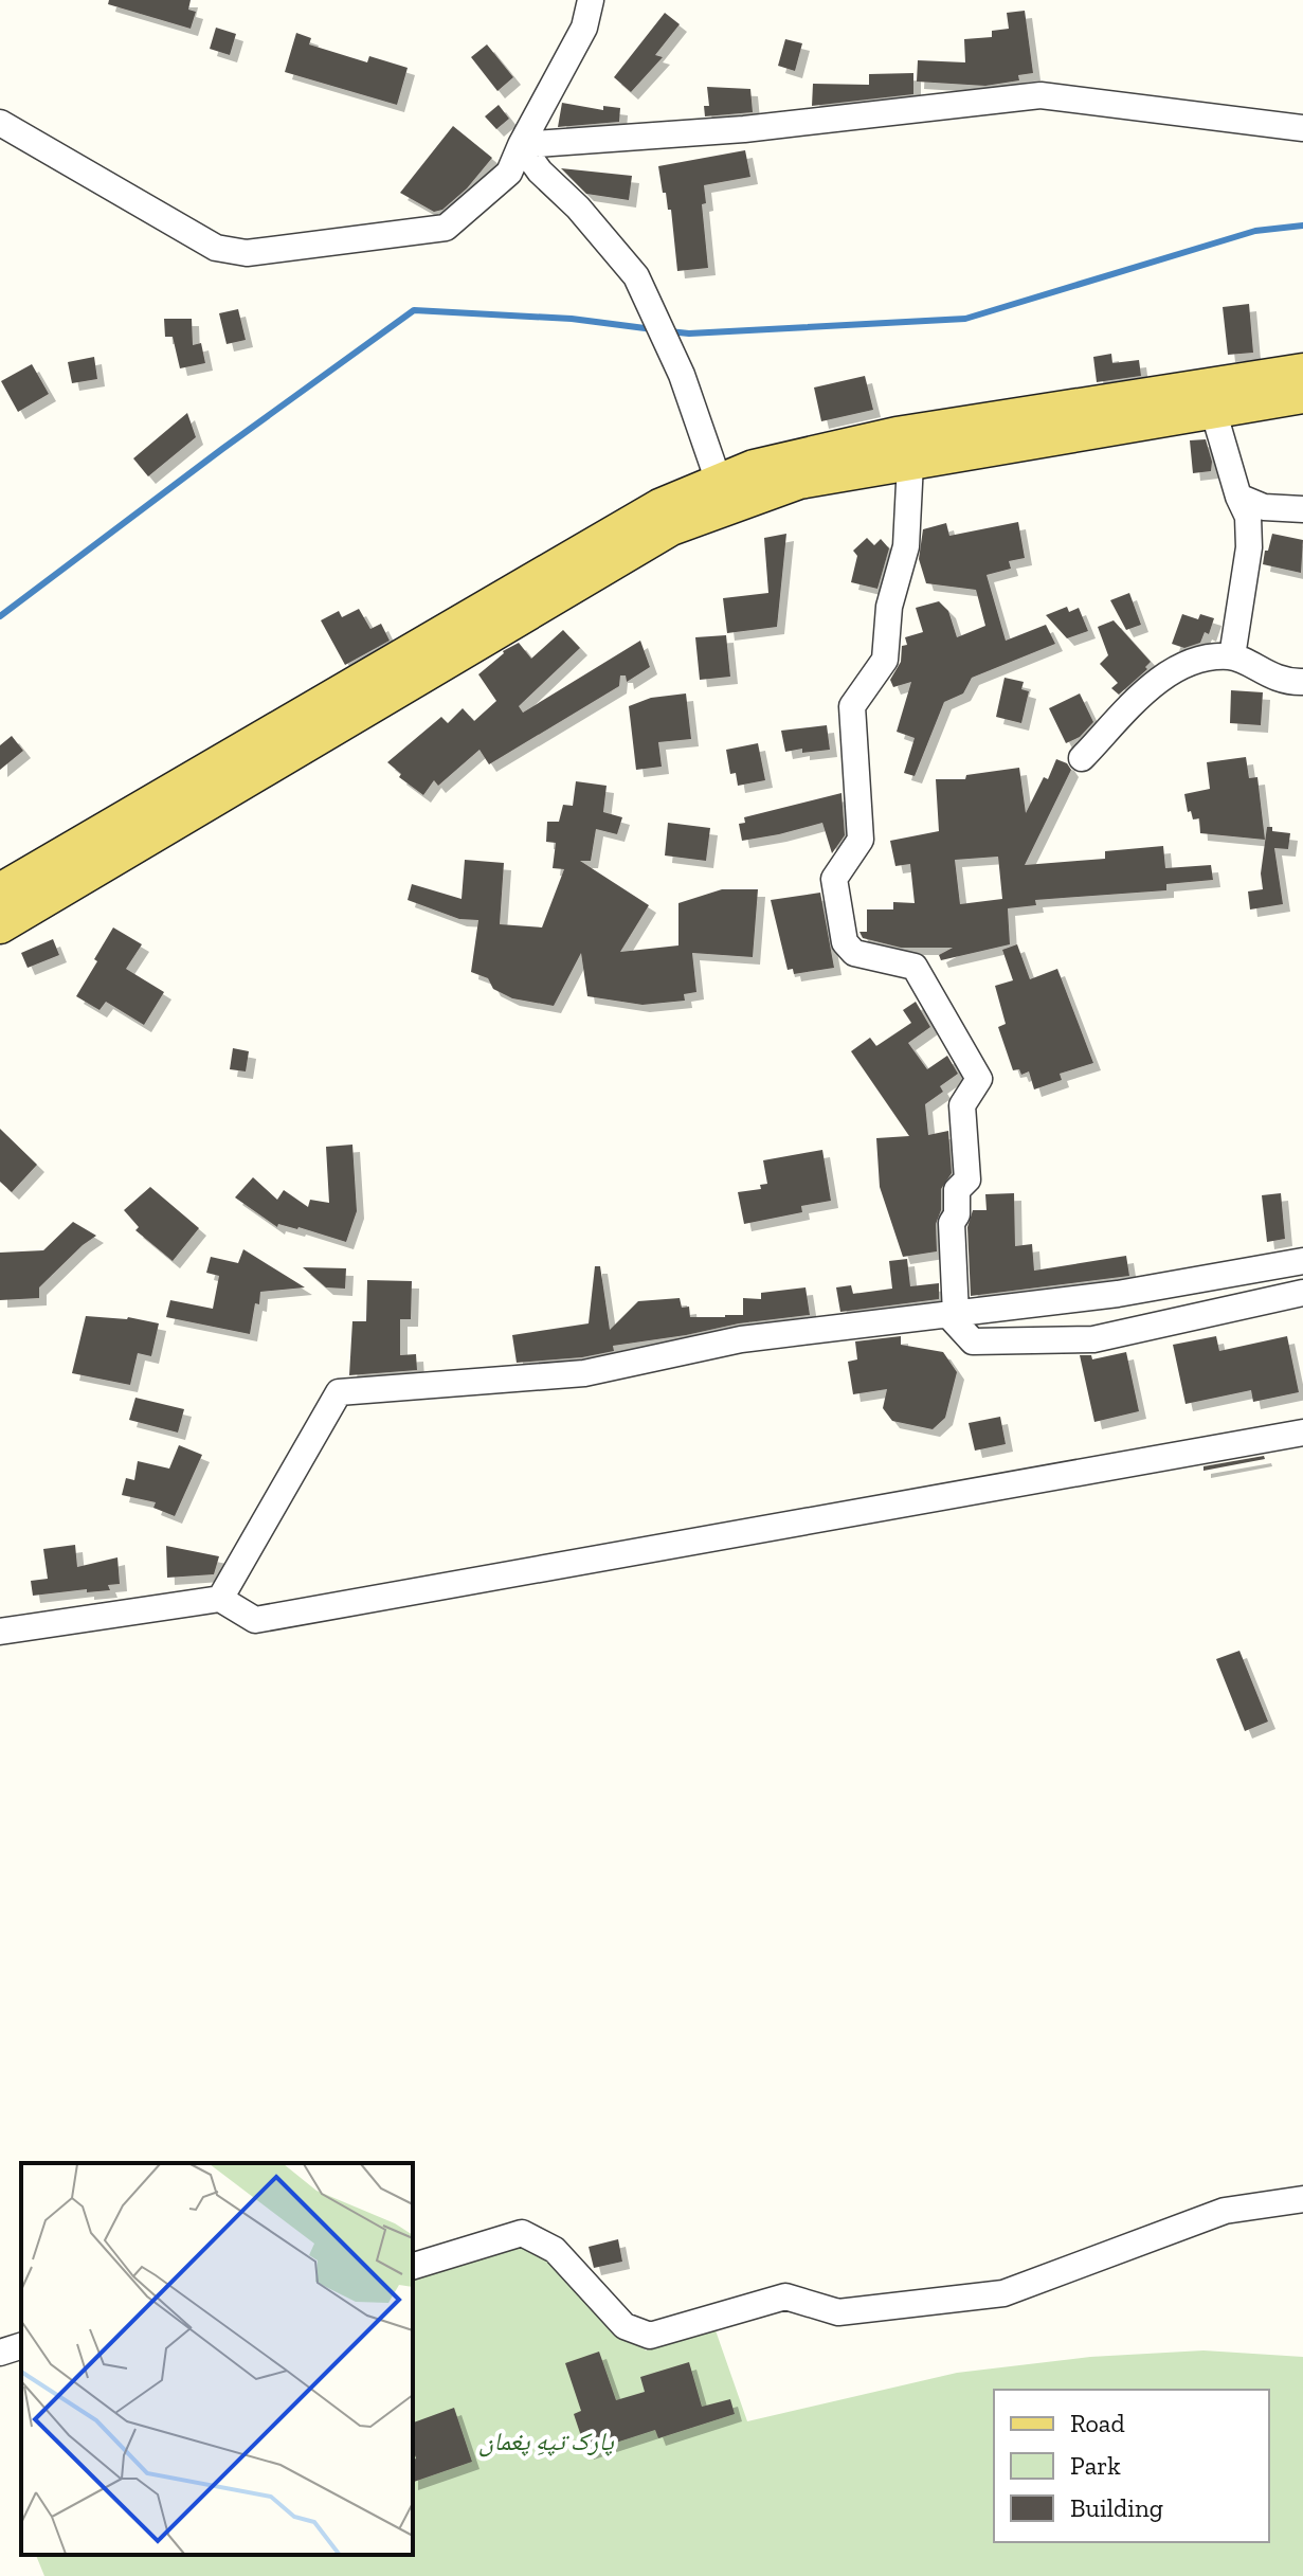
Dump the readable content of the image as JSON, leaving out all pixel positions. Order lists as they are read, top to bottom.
{
  "parks": ["پارک تپهِ پغمان"],
  "legend": ["Road", "Park", "Building"]
}
